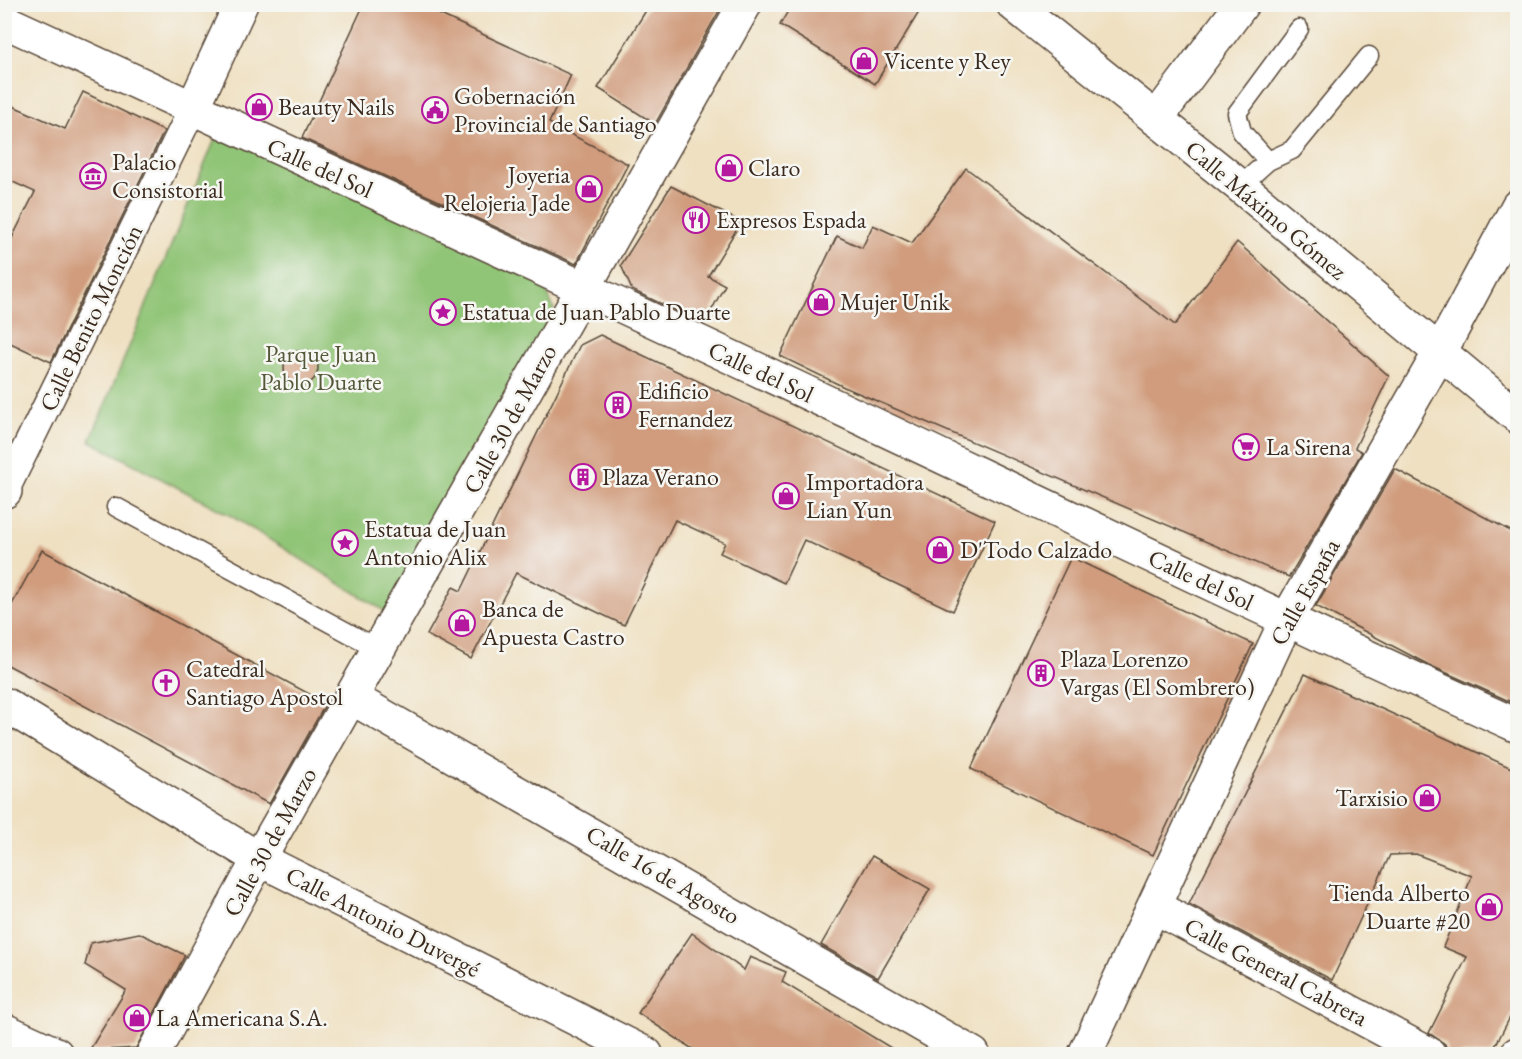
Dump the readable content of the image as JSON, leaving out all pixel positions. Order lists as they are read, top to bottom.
{
  "streets": {
    "street": [
      "Calle del Sol",
      "Calle Máximo Gómez",
      "Calle Benito Monción",
      "Calle 30 de Marzo",
      "Calle España",
      "Calle 16 de Agosto",
      "Calle Antonio Duvergé",
      "Calle General Cabrera"
    ]
  },
  "crossings": [
    ["Calle del Sol", "Calle Benito Monción"],
    ["Calle del Sol", "Calle 30 de Marzo"],
    ["Calle del Sol", "Calle España"],
    ["Calle Máximo Gómez", "Calle España"],
    ["Calle 30 de Marzo", "Calle 16 de Agosto"],
    ["Calle 30 de Marzo", "Calle Antonio Duvergé"],
    ["Calle España", "Calle General Cabrera"]
  ],
  "parks": ["Parque Juan Pablo Duarte"],
  "places": {
    "shop": [
      "Vicente y Rey",
      "Beauty Nails",
      "Claro",
      "Joyeria Relojeria Jade",
      "Mujer Unik",
      "Importadora Lian Yun",
      "D'Todo Calzado",
      "Banca de Apuesta Castro",
      "Tarxisio",
      "Tienda Alberto Duarte #20",
      "La Americana S.A."
    ],
    "public building": ["Gobernación Provincial de Santiago"],
    "museum": ["Palacio Consistorial"],
    "restaurant": ["Expresos Espada"],
    "place": ["Estatua de Juan Pablo Duarte", "Estatua de Juan Antonio Alix"],
    "building": ["Edificio Fernandez", "Plaza Verano", "Plaza Lorenzo Vargas (El Sombrero)"],
    "supermarket": ["La Sirena"],
    "church": ["Catedral Santiago Apostol"]
  }
}
